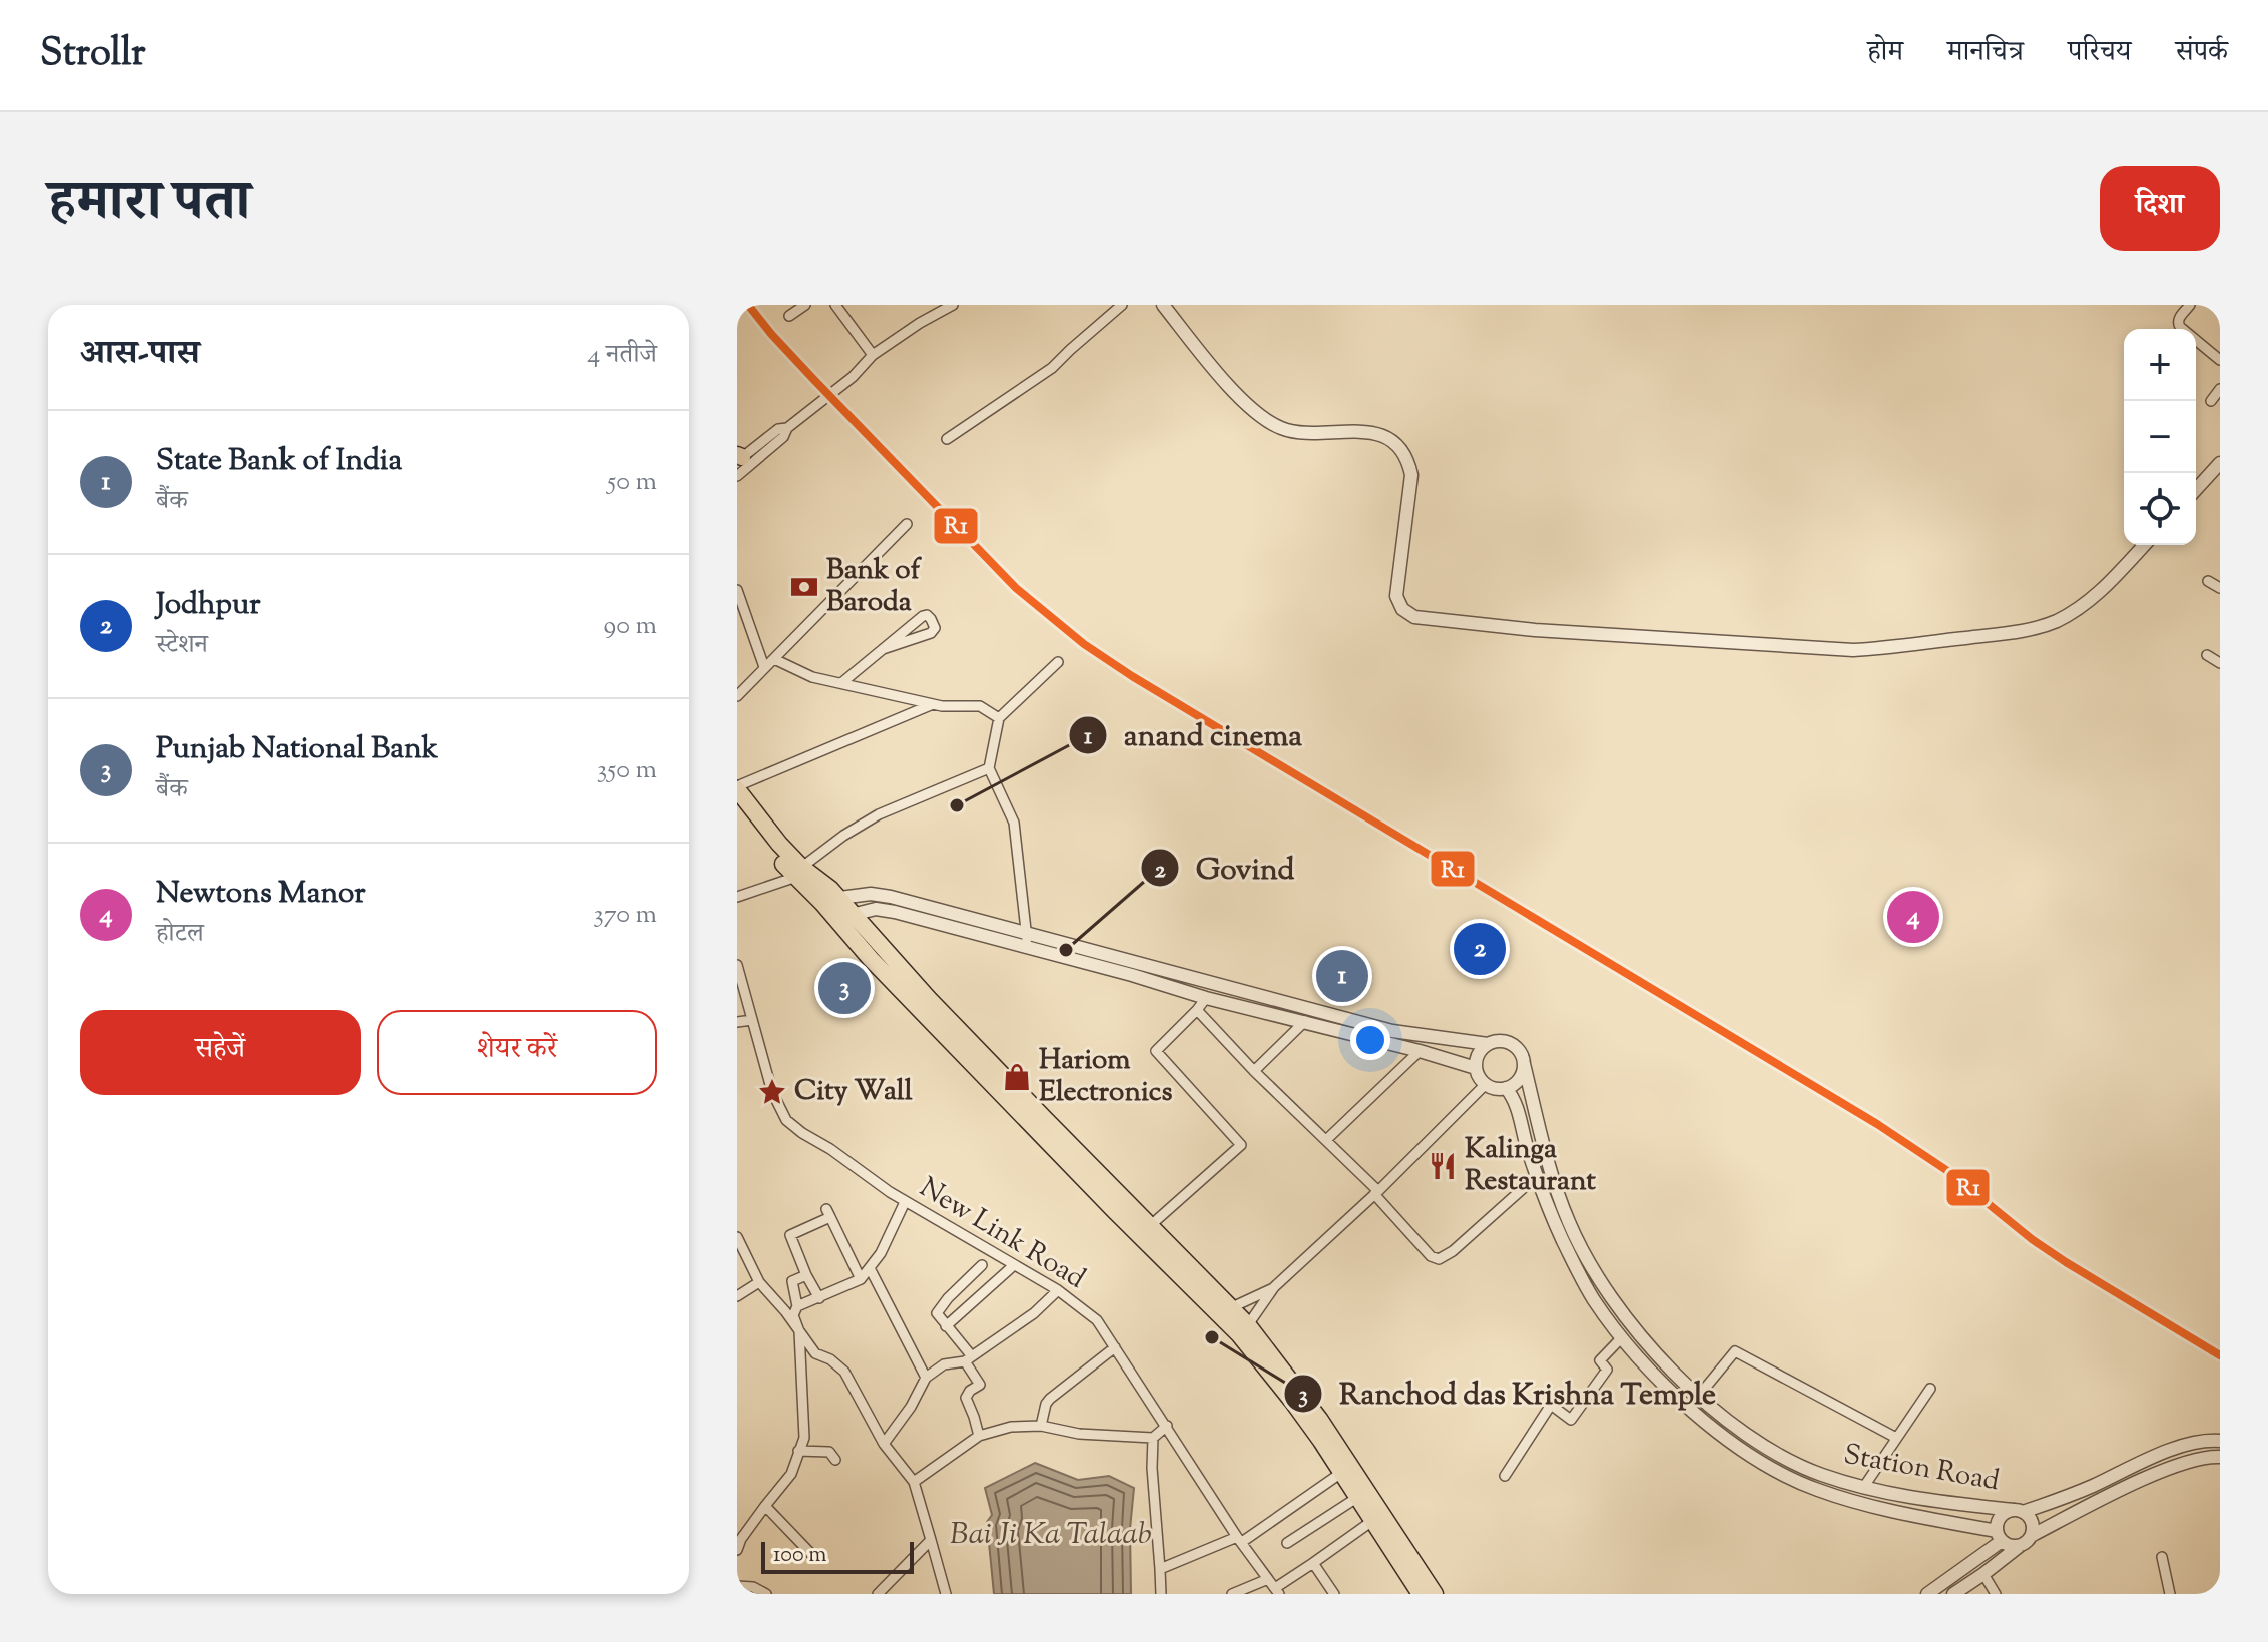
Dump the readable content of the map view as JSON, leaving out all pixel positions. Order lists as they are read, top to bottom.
{
  "streets": {
    "street": ["New Link Road", "Station Road"]
  },
  "water": ["Bai Ji Ka Talaab"],
  "places": {
    "bank": ["Bank of Baroda"],
    "other": ["anand cinema", "Govind", "Ranchod das Krishna Temple"],
    "shop": ["Hariom Electronics"],
    "place": ["City Wall"],
    "restaurant": ["Kalinga Restaurant"]
  },
  "lines": ["transit line R1"],
  "scale_bar": "100 m",
  "page": {
    "header": "Strollr",
    "nav": [
      "होम",
      "मानचित्र",
      "परिचय",
      "संपर्क"
    ],
    "title": "हमारा पता",
    "buttons": [
      "दिशा",
      ["सहेजें", "शेयर करें"]
    ],
    "heading": ["आस-पास", "4 नतीजे"],
    "map_buttons": ["+", "−"],
    "list": [
      {
        "mark": "1",
        "name": "State Bank of India",
        "note": "बैंक",
        "value": "50 m"
      },
      {
        "mark": "2",
        "name": "Jodhpur",
        "note": "स्टेशन",
        "value": "90 m"
      },
      {
        "mark": "3",
        "name": "Punjab National Bank",
        "note": "बैंक",
        "value": "350 m"
      },
      {
        "mark": "4",
        "name": "Newtons Manor",
        "note": "होटल",
        "value": "370 m"
      }
    ],
    "pins": [
      "4",
      "2",
      "1",
      "3"
    ],
    "scale": "100 m"
  }
}
